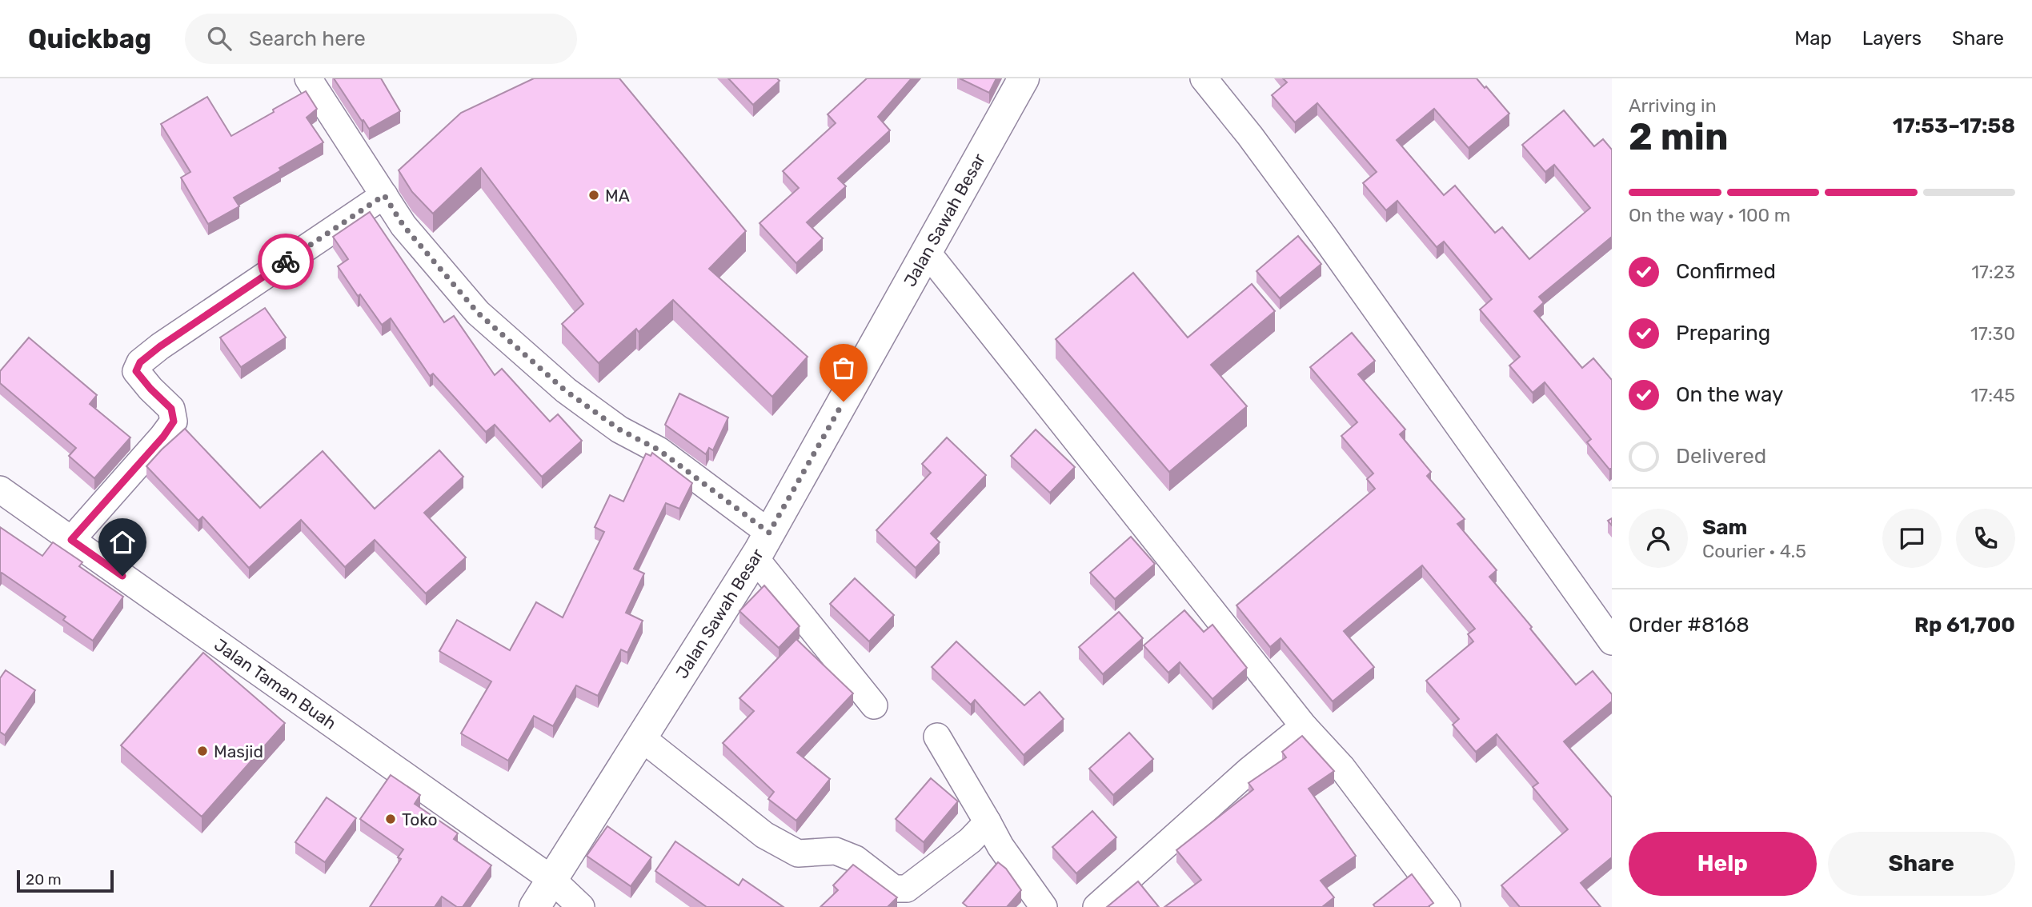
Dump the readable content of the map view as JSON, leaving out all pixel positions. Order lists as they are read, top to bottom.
{
  "streets": {
    "main road": ["Jalan Sawah Besar"],
    "street": ["Jalan Taman Buah"]
  },
  "crossings": [
    ["Jalan Sawah Besar", "Jalan Taman Buah"]
  ],
  "places": ["MA", "Masjid", "Toko"],
  "scale_bar": "20 m",
  "page": {
    "header": "Quickbag",
    "search": "Search here",
    "nav": ["Map", "Layers", "Share"],
    "heading": ["2 min", "Arriving in", "17:53–17:58"],
    "panel": [
      "Sam",
      "Courier · 4.5",
      "Order #8168",
      "Rp 61,700"
    ],
    "bar": "On the way · 100 m",
    "list": [
      ["Confirmed", "17:23"],
      ["Preparing", "17:30"],
      ["On the way", "17:45"],
      "Delivered"
    ],
    "buttons": ["Help", "Share"],
    "scale": "20 m"
  }
}
